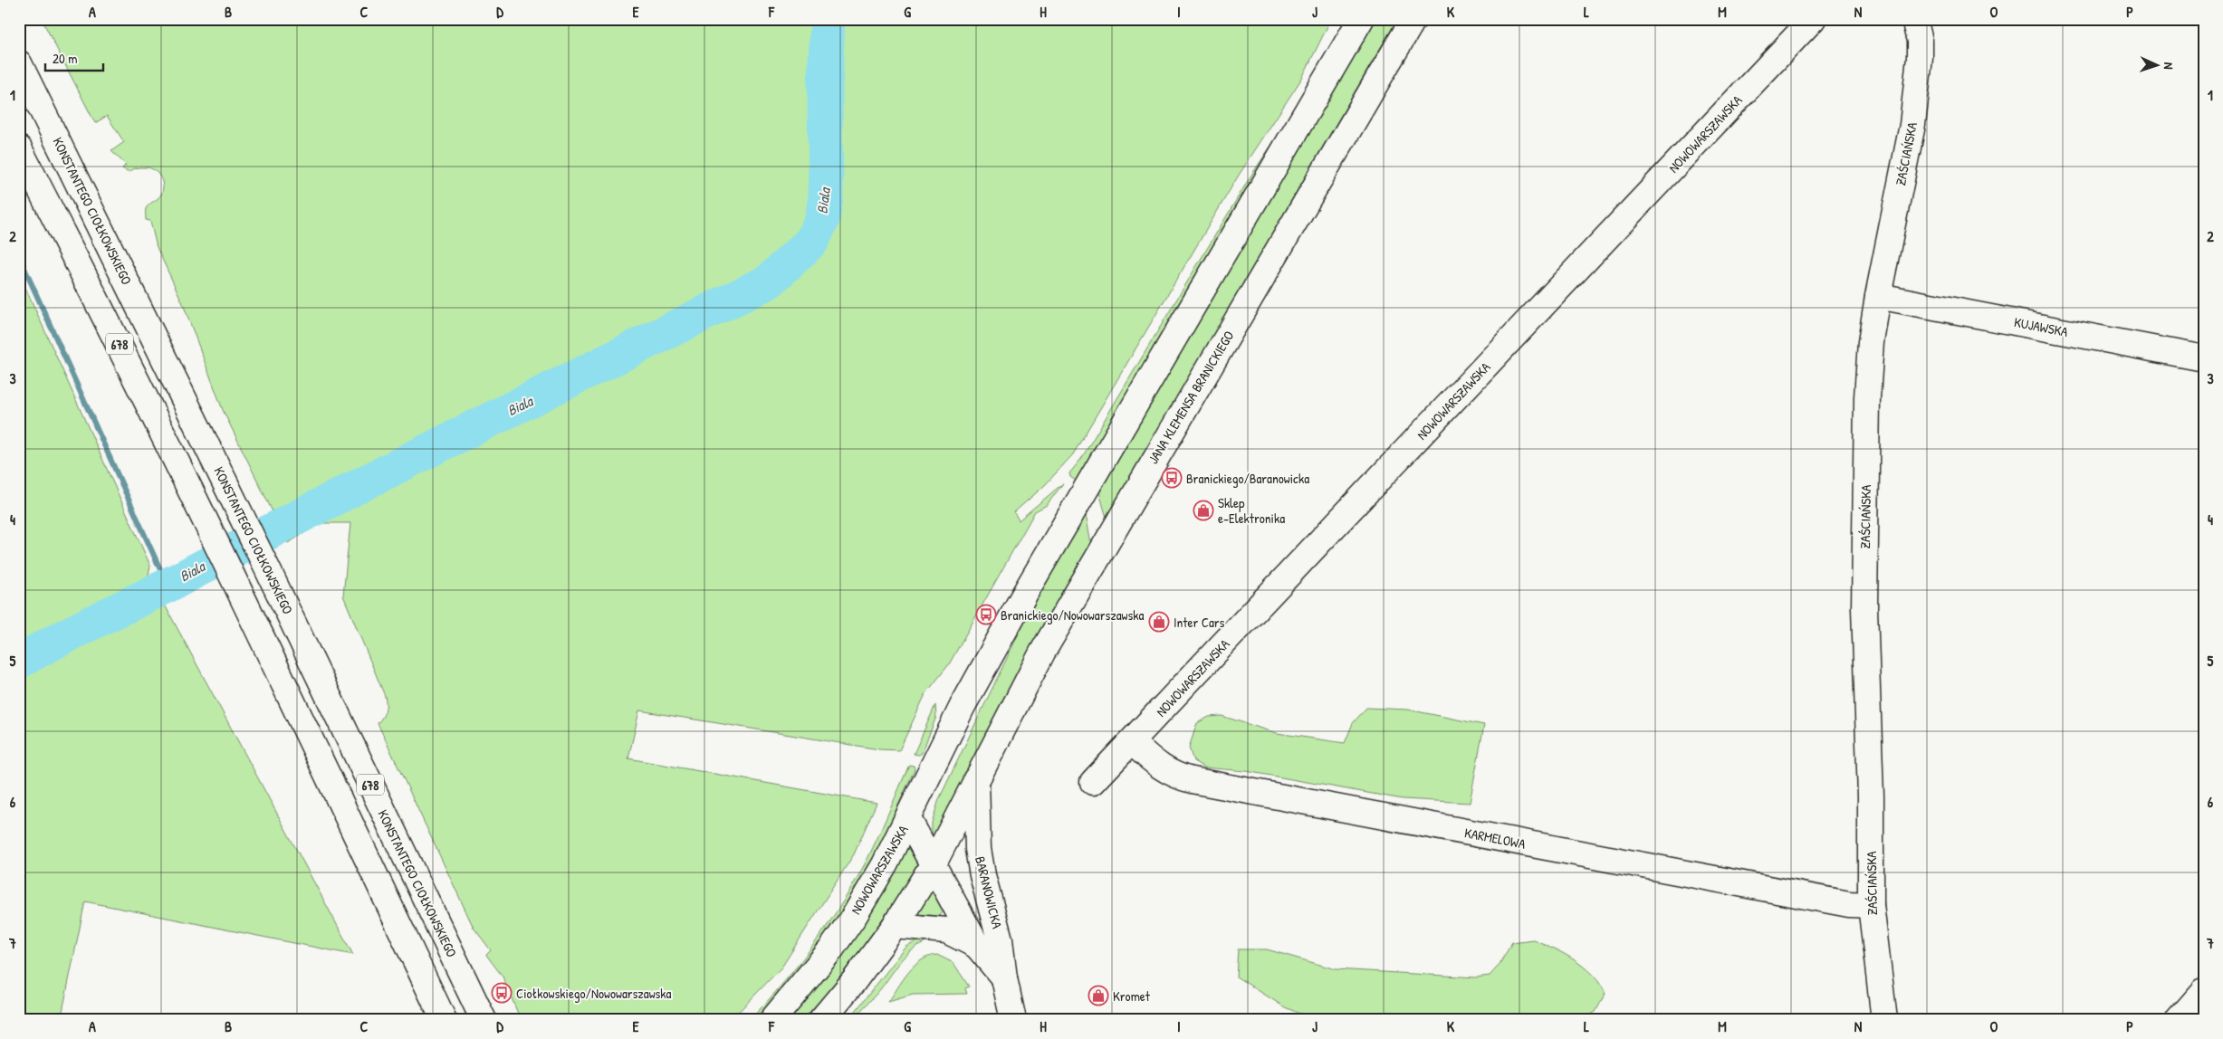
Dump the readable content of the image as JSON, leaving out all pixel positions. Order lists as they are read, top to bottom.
{
  "streets": {
    "main road": [
      "NOWOWARSZAWSKA",
      "ZAŚCIAŃSKA",
      "KONSTANTEGO CIOŁKOWSKIEGO",
      "KUJAWSKA",
      "678",
      "JANA KLEMENSA BRANICKIEGO",
      "KARMELOWA",
      "BARANOWICKA"
    ]
  },
  "crossings": [
    ["NOWOWARSZAWSKA", "KARMELOWA"],
    ["NOWOWARSZAWSKA", "BARANOWICKA"],
    ["ZAŚCIAŃSKA", "KUJAWSKA"],
    ["ZAŚCIAŃSKA", "KARMELOWA"],
    ["JANA KLEMENSA BRANICKIEGO", "BARANOWICKA"]
  ],
  "water": ["Biala"],
  "places": {
    "bus stop": ["Branickiego/Baranowicka", "Branickiego/Nowowarszawska", "Ciołkowskiego/Nowowarszawska"],
    "shop": ["Sklep e-Elektronika", "Inter Cars", "Kromet"]
  },
  "scale_bar": "20 m",
  "north": "right",
  "grid": {
    "columns": [
      "A",
      "B",
      "C",
      "D",
      "E",
      "F",
      "G",
      "H",
      "I",
      "J",
      "K",
      "L",
      "M",
      "N",
      "O",
      "P"
    ],
    "rows": [
      "1",
      "2",
      "3",
      "4",
      "5",
      "6",
      "7"
    ]
  }
}
